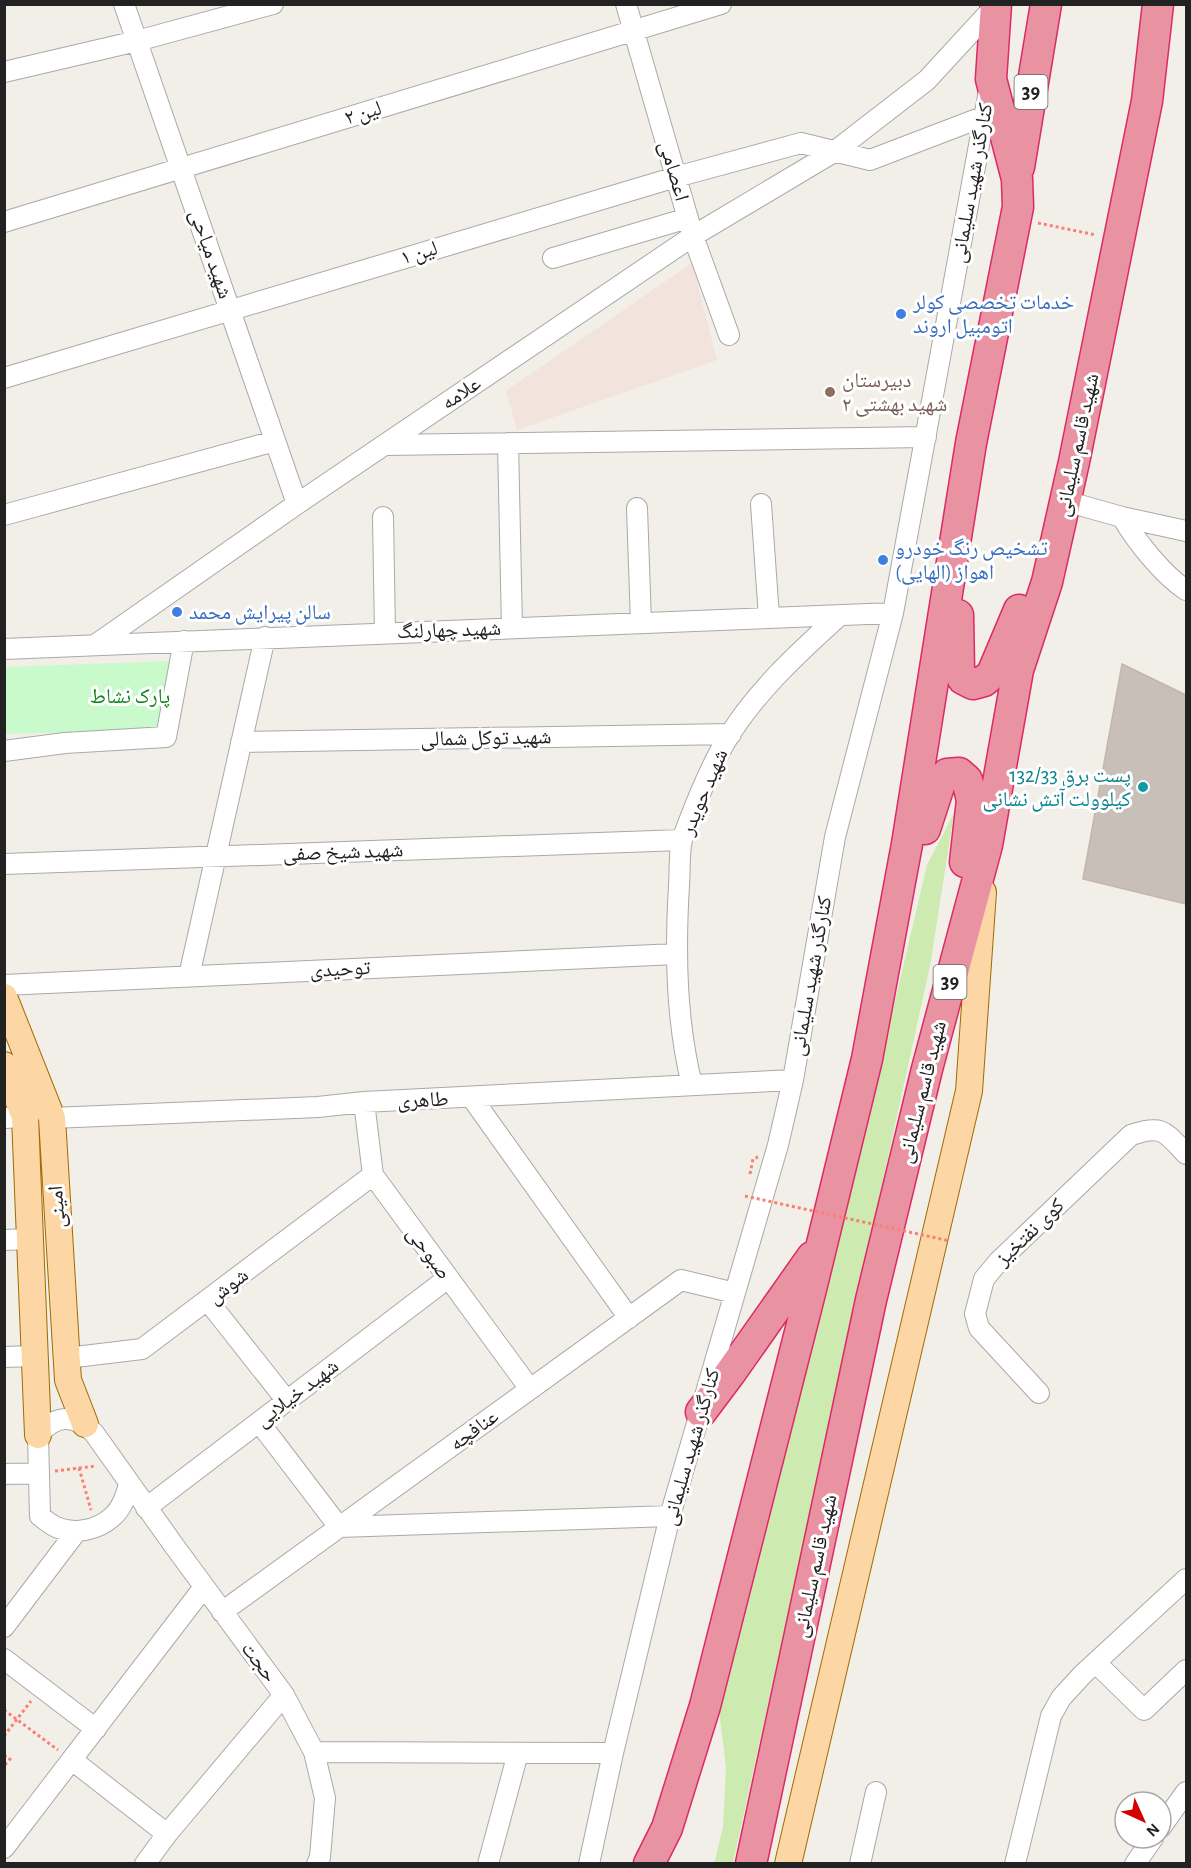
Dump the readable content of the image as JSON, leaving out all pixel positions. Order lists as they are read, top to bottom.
{
  "streets": {
    "highway": ["39", "شهید قاسم سلیمانی"],
    "main road": ["امینی"],
    "street": [
      "لین ۲",
      "اعصامی",
      "کنارگذر شهید سلیمانی",
      "لین ۱",
      "شهید میاحی",
      "علامه",
      "شهید چهارلنگ",
      "شهید توکل شمالی",
      "شهید حویدر",
      "شهید شیخ صفی",
      "توحیدی",
      "طاهری",
      "کوی نفتخیز",
      "صبوحی",
      "شوش",
      "شهید خیلایی",
      "عنافچه",
      "حجت"
    ]
  },
  "crossings": [
    ["39", "کنارگذر شهید سلیمانی"],
    ["39", "علامه"],
    ["لین ۲", "اعصامی"],
    ["لین ۲", "شهید میاحی"],
    ["اعصامی", "لین ۱"],
    ["اعصامی", "علامه"],
    ["کنارگذر شهید سلیمانی", "شهید چهارلنگ"],
    ["کنارگذر شهید سلیمانی", "طاهری"],
    ["کنارگذر شهید سلیمانی", "عنافچه"],
    ["لین ۱", "شهید میاحی"],
    ["لین ۱", "علامه"],
    ["شهید میاحی", "علامه"],
    ["علامه", "شهید چهارلنگ"],
    ["شهید چهارلنگ", "شهید حویدر"],
    ["شهید توکل شمالی", "شهید حویدر"],
    ["شهید حویدر", "شهید شیخ صفی"],
    ["شهید حویدر", "توحیدی"],
    ["شهید حویدر", "طاهری"],
    ["طاهری", "امینی"],
    ["طاهری", "صبوحی"],
    ["امینی", "شوش"],
    ["امینی", "حجت"],
    ["صبوحی", "شوش"],
    ["صبوحی", "شهید خیلایی"],
    ["صبوحی", "عنافچه"],
    ["شهید خیلایی", "حجت"],
    ["عنافچه", "حجت"]
  ],
  "parks": ["پارک نشاط"],
  "places": [
    "خدمات تخصصی کولر اتومبیل اروند",
    "دبیرستان شهید بهشتی ۲",
    "تشخیص رنگ خودرو اهواز (الهایی)",
    "سالن پیرایش محمد",
    "پست برق 132/33 کیلوولت آتش نشانی"
  ],
  "north": "bottom right"
}
